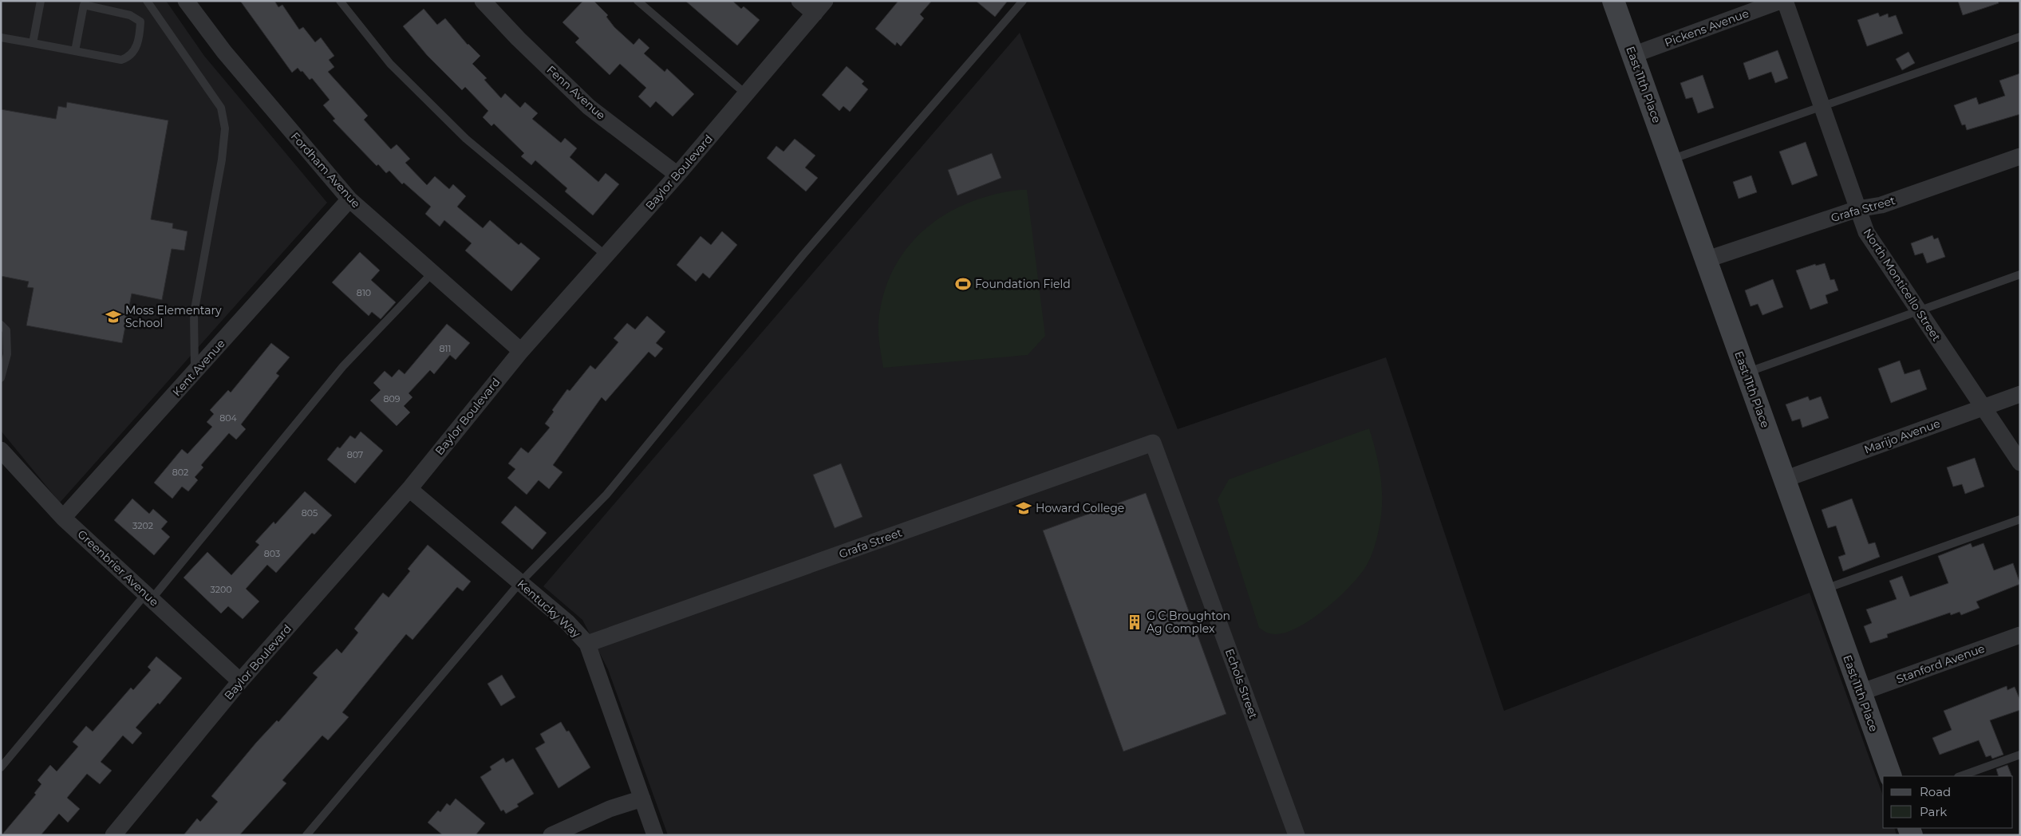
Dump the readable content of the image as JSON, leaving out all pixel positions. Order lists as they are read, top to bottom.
{
  "streets": {
    "street": [
      "Pickens Avenue",
      "East 11th Place",
      "Fenn Avenue",
      "Fordham Avenue",
      "Baylor Boulevard",
      "Grafa Street",
      "North Monticello Street",
      "Kent Avenue",
      "Marijo Avenue",
      "Greenbrier Avenue",
      "Kentucky Way",
      "Stanford Avenue",
      "Echols Street"
    ]
  },
  "crossings": [
    ["Pickens Avenue", "East 11th Place"],
    ["East 11th Place", "Grafa Street"],
    ["East 11th Place", "Marijo Avenue"],
    ["East 11th Place", "Stanford Avenue"],
    ["Fenn Avenue", "Baylor Boulevard"],
    ["Fordham Avenue", "Baylor Boulevard"],
    ["Fordham Avenue", "Kent Avenue"],
    ["Baylor Boulevard", "Greenbrier Avenue"],
    ["Baylor Boulevard", "Kentucky Way"],
    ["Grafa Street", "North Monticello Street"],
    ["Grafa Street", "Kentucky Way"],
    ["Grafa Street", "Echols Street"],
    ["North Monticello Street", "Marijo Avenue"],
    ["Kent Avenue", "Greenbrier Avenue"]
  ],
  "places": {
    "sports": ["Foundation Field"],
    "school or university": ["Moss Elementary School", "Howard College"],
    "building": ["G C Broughton Ag Complex"]
  },
  "house_numbers": [
    "810",
    "811",
    "809",
    "804",
    "807",
    "802",
    "805",
    "3202",
    "803",
    "3200"
  ],
  "legend": ["Road", "Park"]
}
